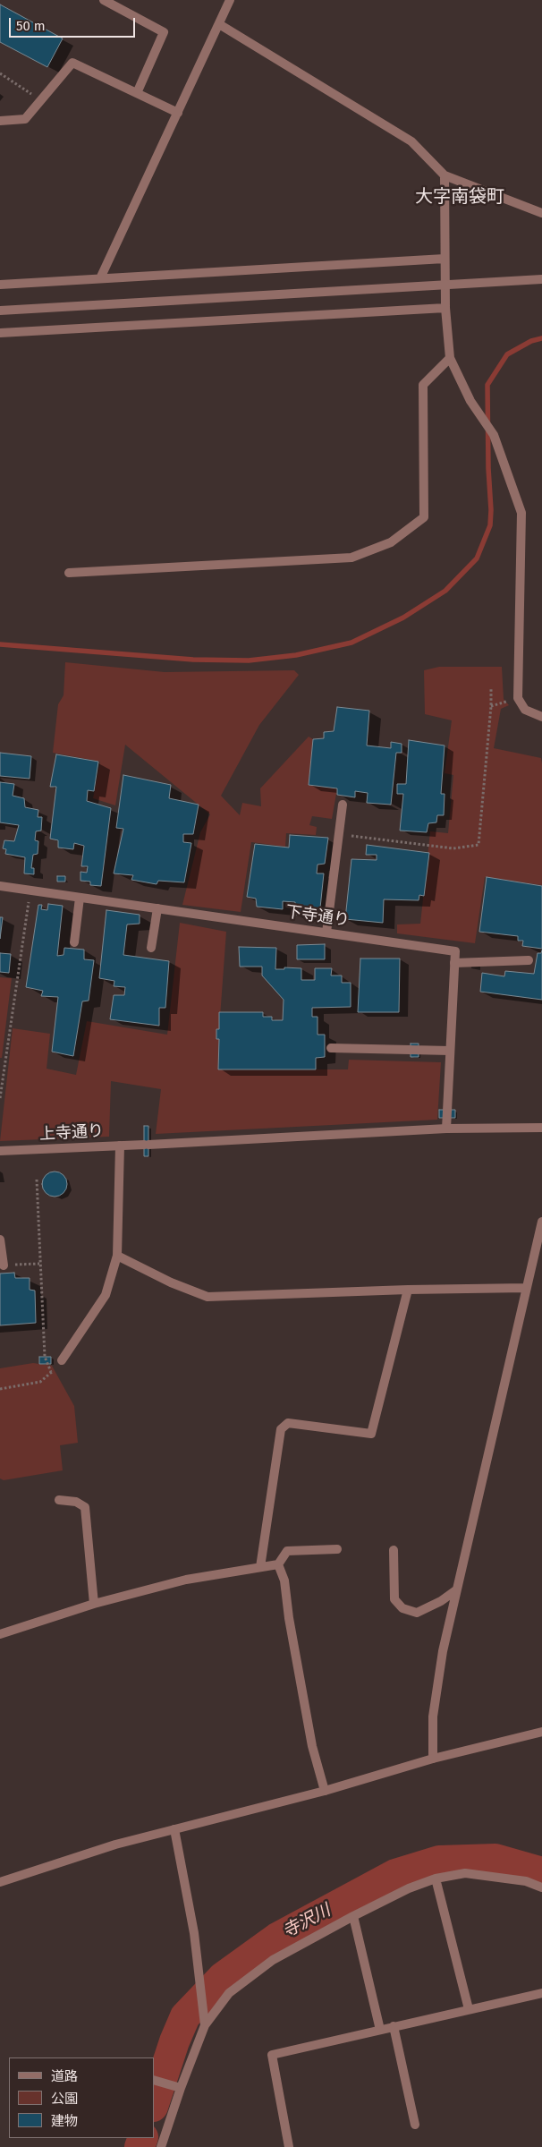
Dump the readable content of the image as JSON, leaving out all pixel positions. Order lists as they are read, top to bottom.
{
  "streets": {
    "street": ["下寺通り", "上寺通り"]
  },
  "districts": ["大字南袋町"],
  "water": ["寺沢川"],
  "legend": ["道路", "公園", "建物"],
  "scale_bar": "50 m"
}
